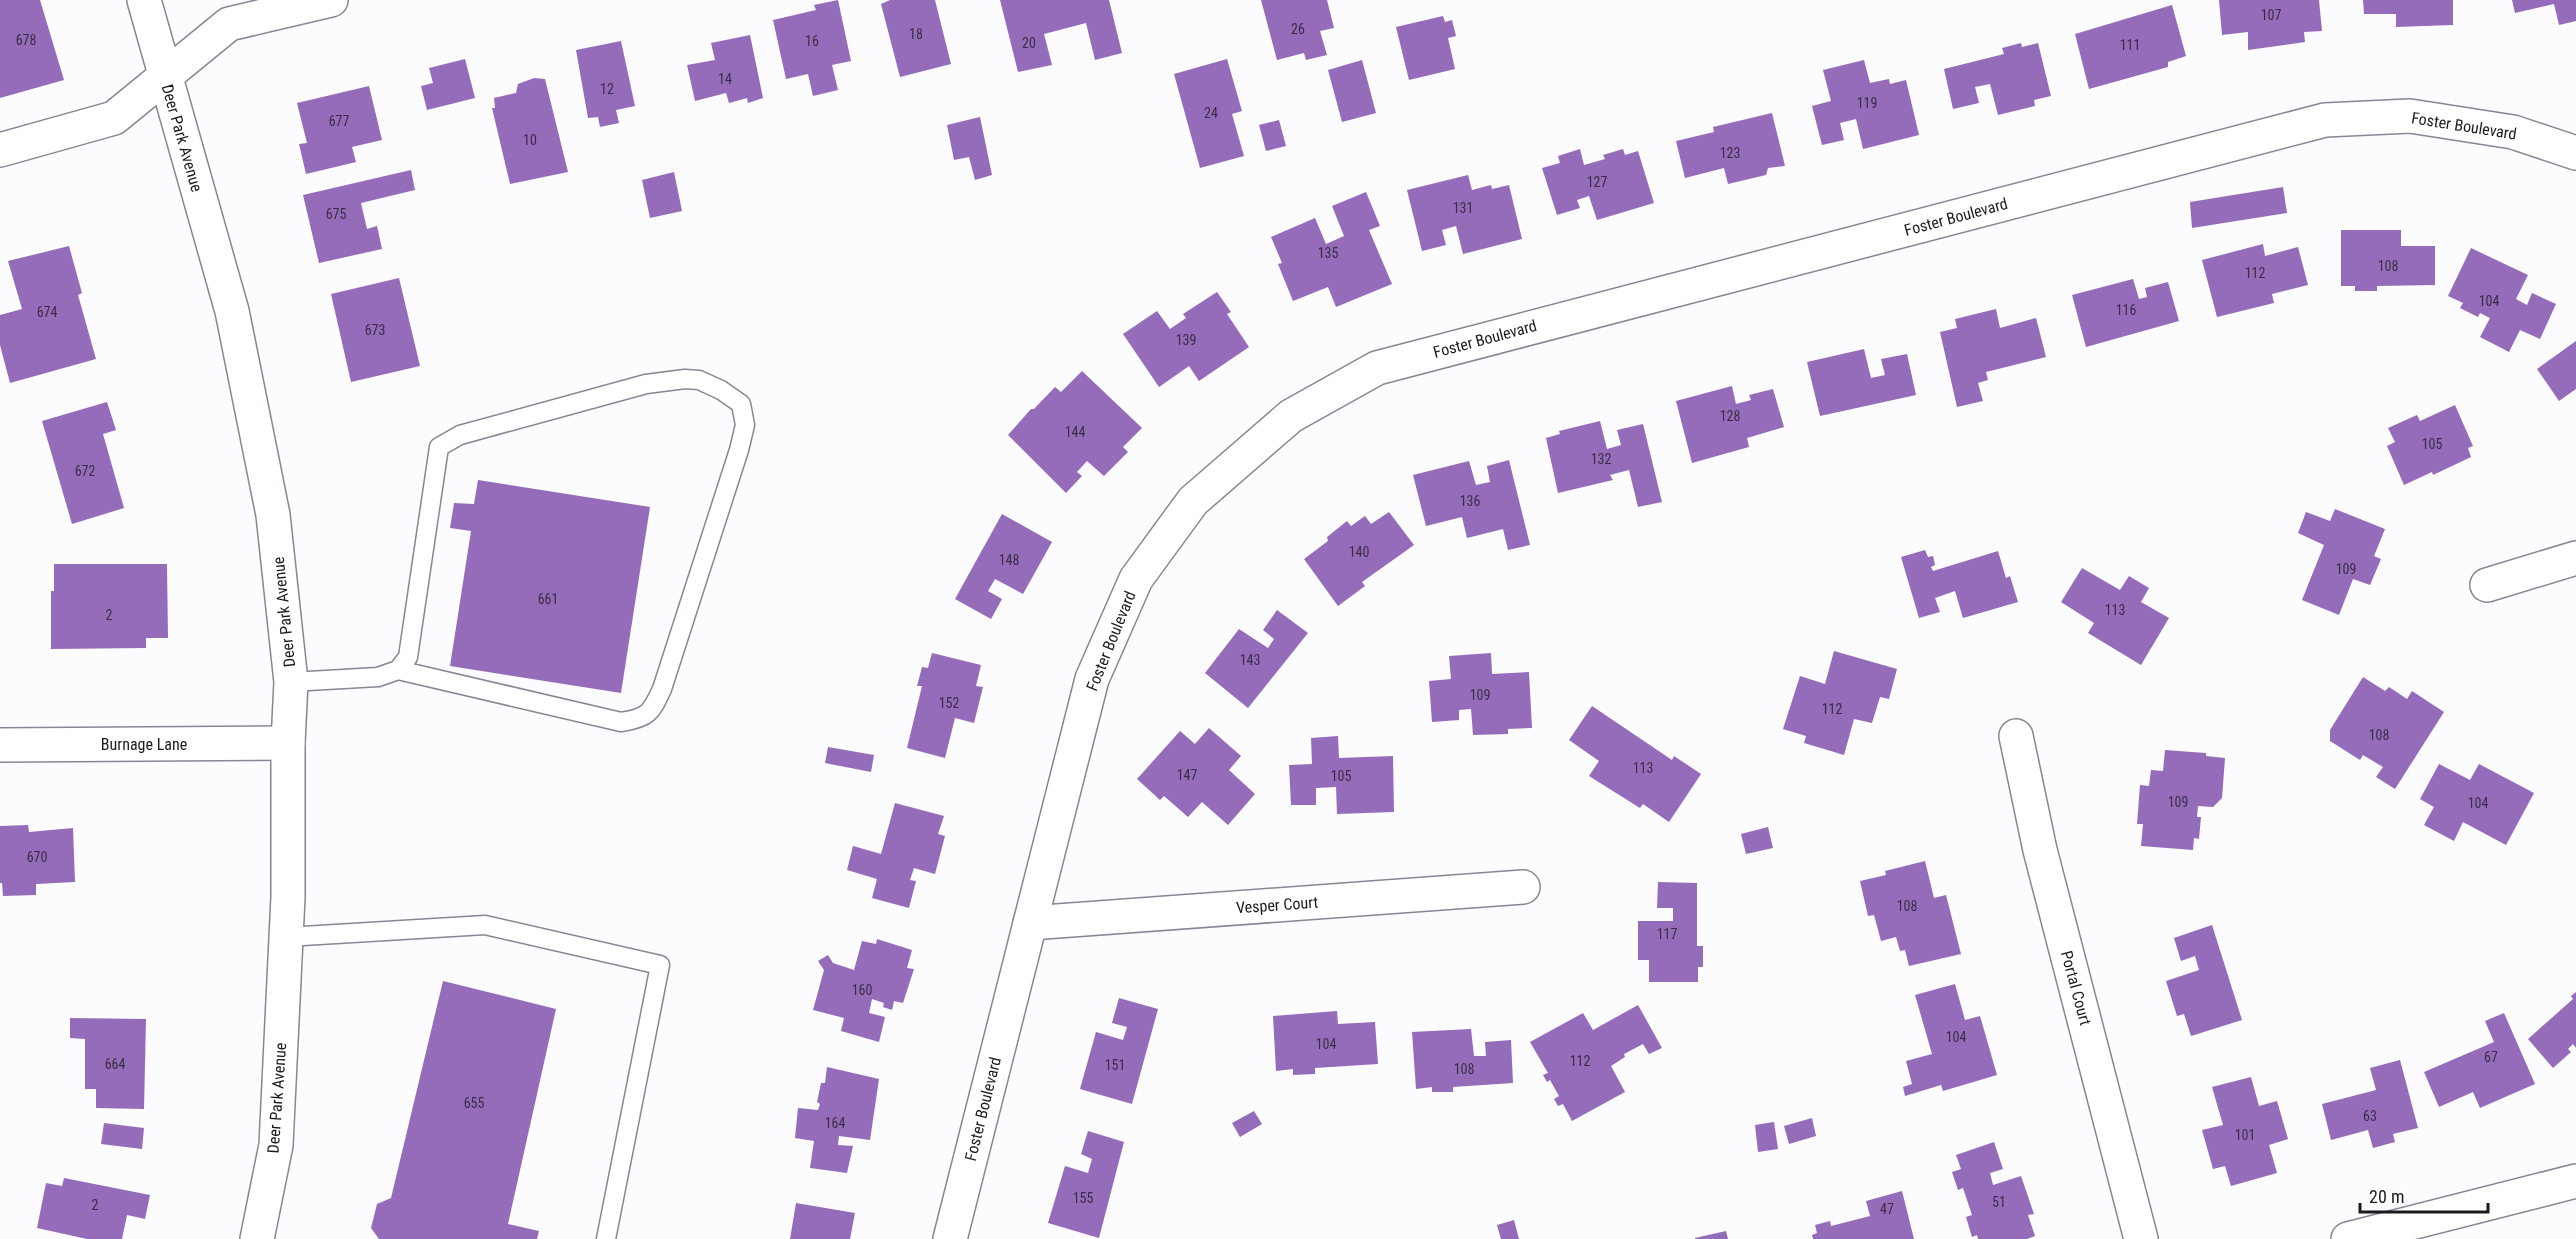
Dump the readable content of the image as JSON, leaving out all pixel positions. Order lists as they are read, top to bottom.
{
  "streets": {
    "street": [
      "Foster Boulevard",
      "Deer Park Avenue",
      "Burnage Lane",
      "Vesper Court",
      "Portal Court"
    ]
  },
  "crossings": [
    ["Foster Boulevard", "Vesper Court"],
    ["Deer Park Avenue", "Burnage Lane"]
  ],
  "house_numbers": [
    "107",
    "26",
    "18",
    "678",
    "16",
    "20",
    "111",
    "14",
    "12",
    "119",
    "24",
    "677",
    "10",
    "123",
    "127",
    "131",
    "675",
    "135",
    "108",
    "112",
    "104",
    "116",
    "674",
    "673",
    "139",
    "128",
    "144",
    "105",
    "132",
    "672",
    "136",
    "140",
    "148",
    "109",
    "661",
    "113",
    "2",
    "143",
    "109",
    "152",
    "112",
    "108",
    "113",
    "147",
    "105",
    "109",
    "104",
    "670",
    "108",
    "117",
    "160",
    "104",
    "104",
    "67",
    "112",
    "664",
    "151",
    "108",
    "655",
    "63",
    "164",
    "101",
    "155",
    "51",
    "2",
    "47"
  ],
  "scale_bar": "20 m"
}
